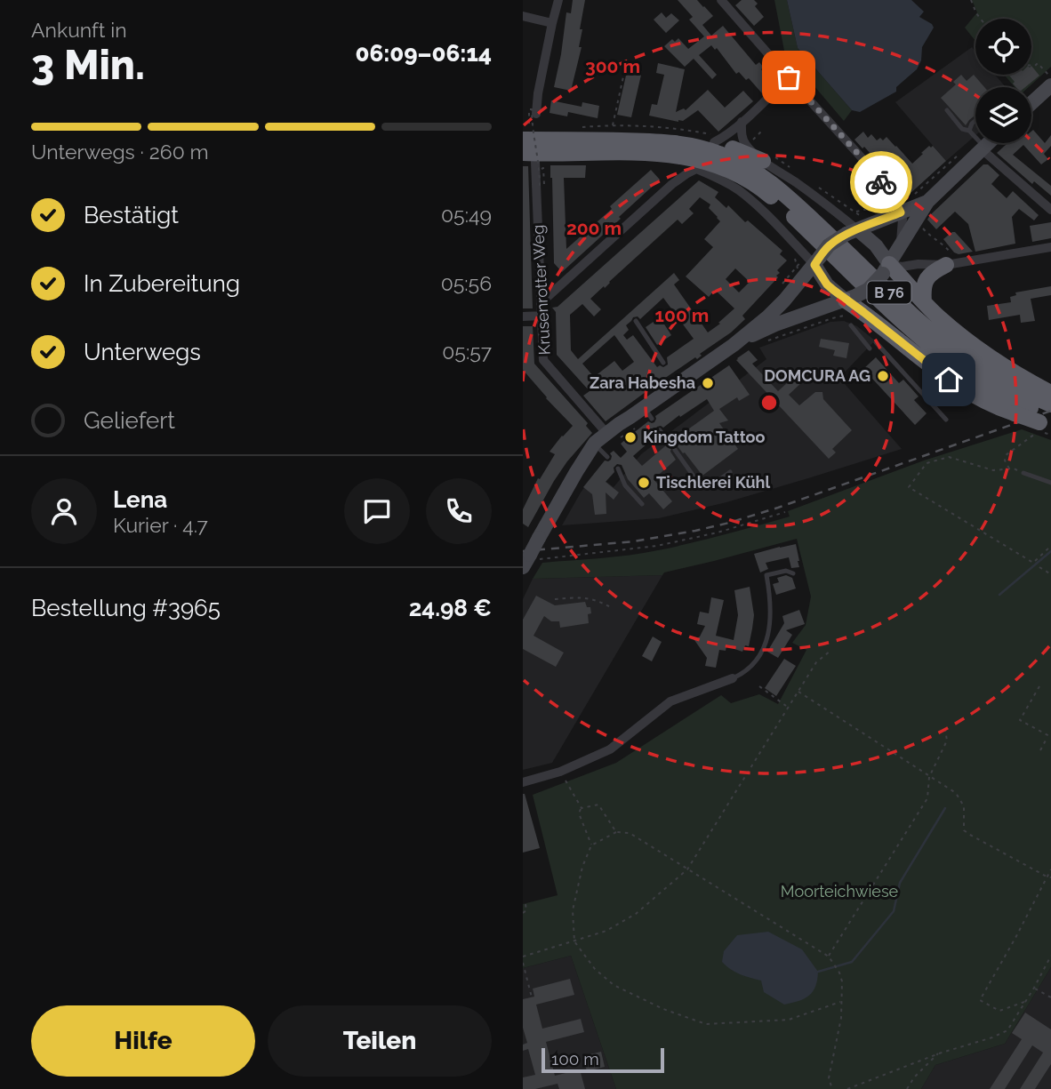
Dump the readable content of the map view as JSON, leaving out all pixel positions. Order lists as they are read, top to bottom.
{
  "streets": {
    "highway": ["B 76"],
    "street": ["Krusenrotter Weg"]
  },
  "crossings": [
    ["Krusenrotter Weg", "B 76"]
  ],
  "parks": ["Moorteichwiese"],
  "places": [
    "DOMCURA AG",
    "Zara Habesha",
    "Kingdom Tattoo",
    "Tischlerei Kühl"
  ],
  "scale_bar": "100 m",
  "page": {
    "heading": ["3 Min.", "Ankunft in", "06:09–06:14"],
    "panel": [
      "Lena",
      "Kurier · 4.7",
      "Bestellung #3965",
      "24.98 €"
    ],
    "bar": "Unterwegs · 260 m",
    "list": [
      ["Bestätigt", "05:49"],
      ["In Zubereitung", "05:56"],
      ["Unterwegs", "05:57"],
      "Geliefert"
    ],
    "buttons": ["Hilfe", "Teilen"],
    "scale": "100 m"
  },
  "rings": ["300 m", "200 m", "100 m"]
}
